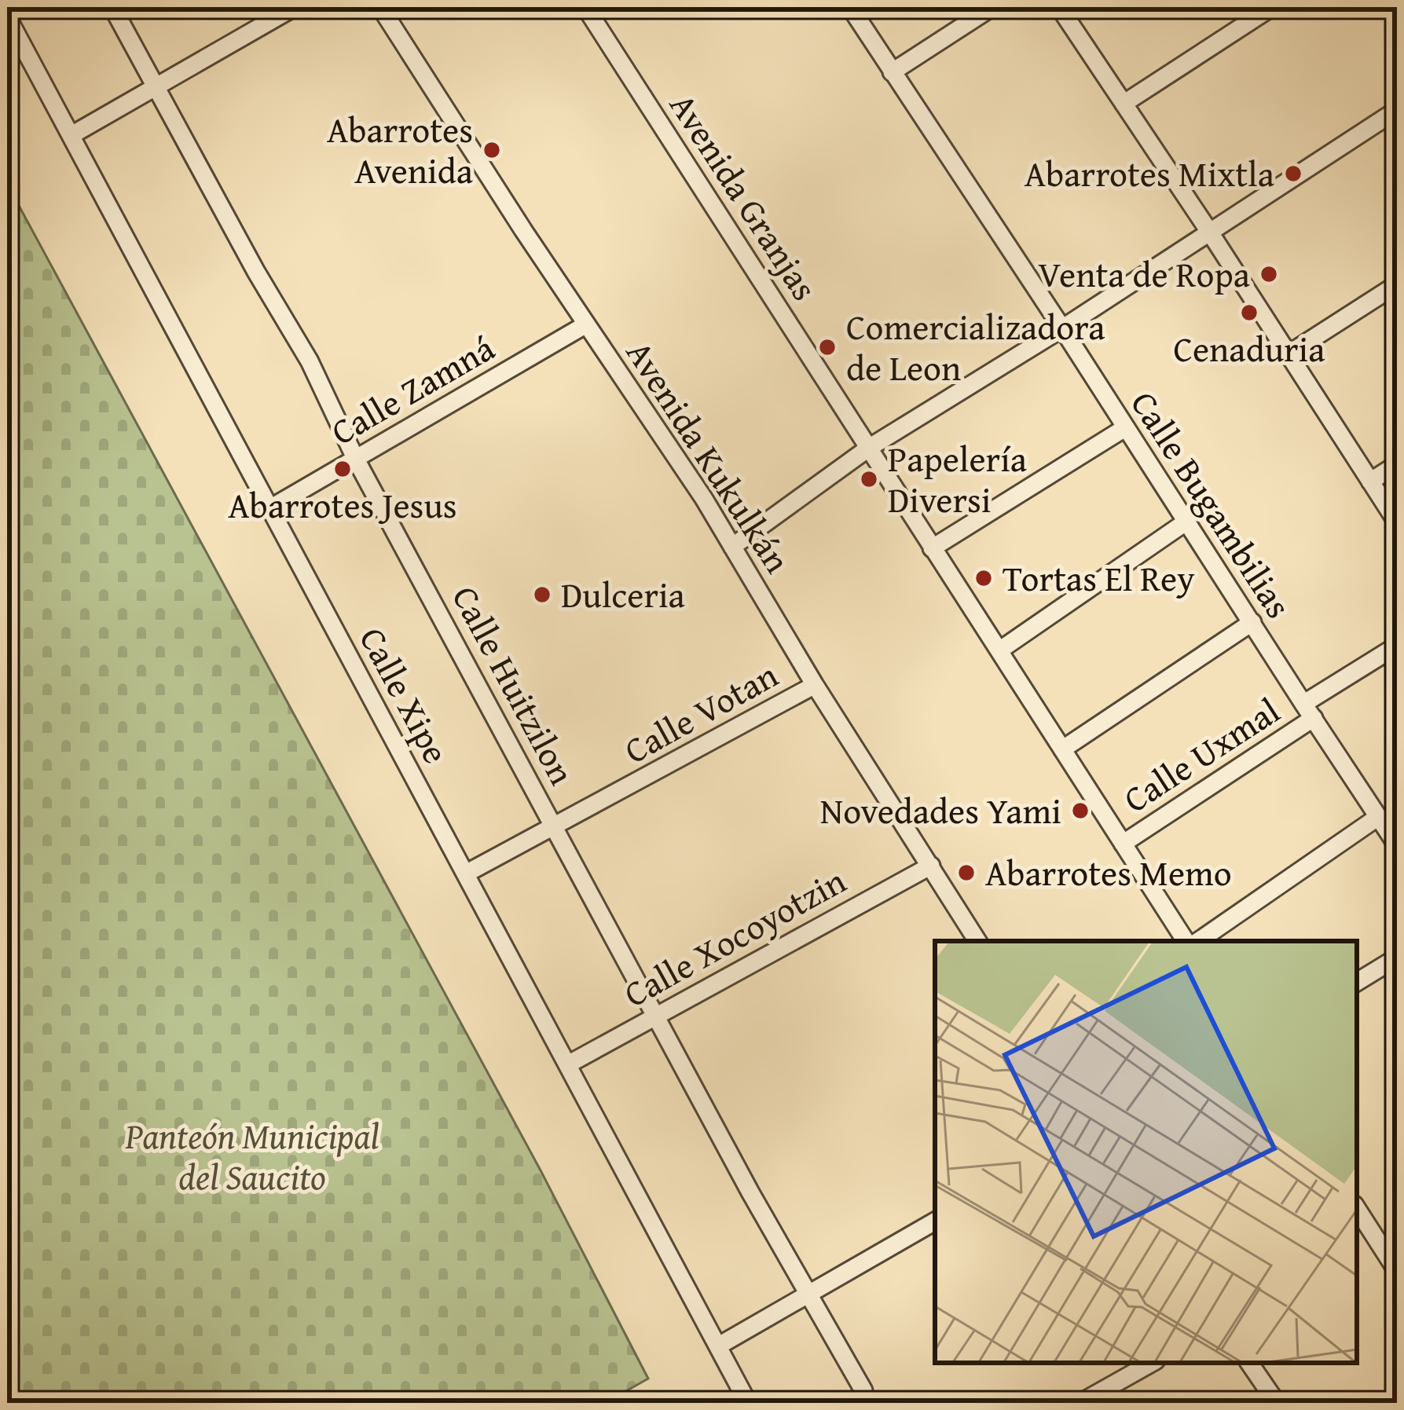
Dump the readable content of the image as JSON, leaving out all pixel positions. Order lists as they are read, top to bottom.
{
  "streets": {
    "street": [
      "Avenida Granjas",
      "Calle Zamná",
      "Avenida Kukulkán",
      "Calle Bugambilias",
      "Calle Huitzilon",
      "Calle Xipe",
      "Calle Votan",
      "Calle Uxmal",
      "Calle Xocoyotzin"
    ]
  },
  "crossings": [
    ["Avenida Granjas", "Calle Uxmal"],
    ["Calle Zamná", "Avenida Kukulkán"],
    ["Calle Zamná", "Calle Huitzilon"],
    ["Calle Zamná", "Calle Xipe"],
    ["Avenida Kukulkán", "Calle Votan"],
    ["Avenida Kukulkán", "Calle Xocoyotzin"],
    ["Calle Bugambilias", "Calle Uxmal"],
    ["Calle Huitzilon", "Calle Votan"],
    ["Calle Huitzilon", "Calle Xocoyotzin"],
    ["Calle Xipe", "Calle Votan"],
    ["Calle Xipe", "Calle Xocoyotzin"]
  ],
  "parks": ["Panteón Municipal del Saucito"],
  "places": [
    "Abarrotes Avenida",
    "Abarrotes Mixtla",
    "Venta de Ropa",
    "Cenaduria",
    "Comercializadora de Leon",
    "Abarrotes Jesus",
    "Papelería Diversi",
    "Tortas El Rey",
    "Dulceria",
    "Novedades Yami",
    "Abarrotes Memo"
  ]
}
